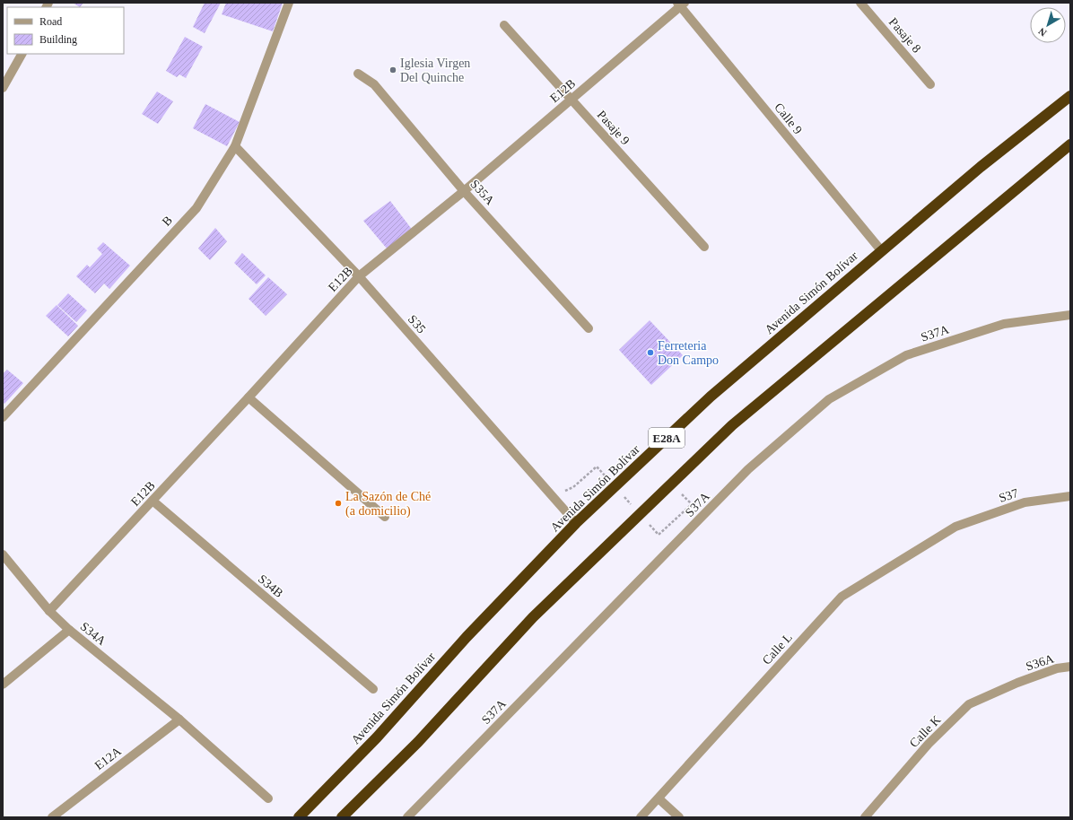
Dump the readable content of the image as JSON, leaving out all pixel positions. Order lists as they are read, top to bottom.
{
  "streets": {
    "highway": ["Avenida Simón Bolívar", "E28A"],
    "street": [
      "Pasaje 8",
      "E12B",
      "Calle 9",
      "Pasaje 9",
      "S35A",
      "B",
      "S35",
      "S37A",
      "S37",
      "S34B",
      "S34A",
      "Calle L",
      "S36A",
      "Calle K",
      "E12A"
    ]
  },
  "crossings": [
    ["E12B", "Calle 9"],
    ["E12B", "Pasaje 9"],
    ["E12B", "S35A"],
    ["E12B", "S35"],
    ["E12B", "S34B"],
    ["E12B", "S34A"],
    ["Calle 9", "Avenida Simón Bolívar"],
    ["B", "S35"],
    ["Avenida Simón Bolívar", "S35"],
    ["S37", "Calle L"],
    ["S34A", "E12A"],
    ["S36A", "Calle K"]
  ],
  "places": ["Iglesia Virgen Del Quinche", "Ferreteria Don Campo", "La Sazón de Ché (a domicilio)"],
  "legend": ["Road", "Building"],
  "north": "bottom left"
}
